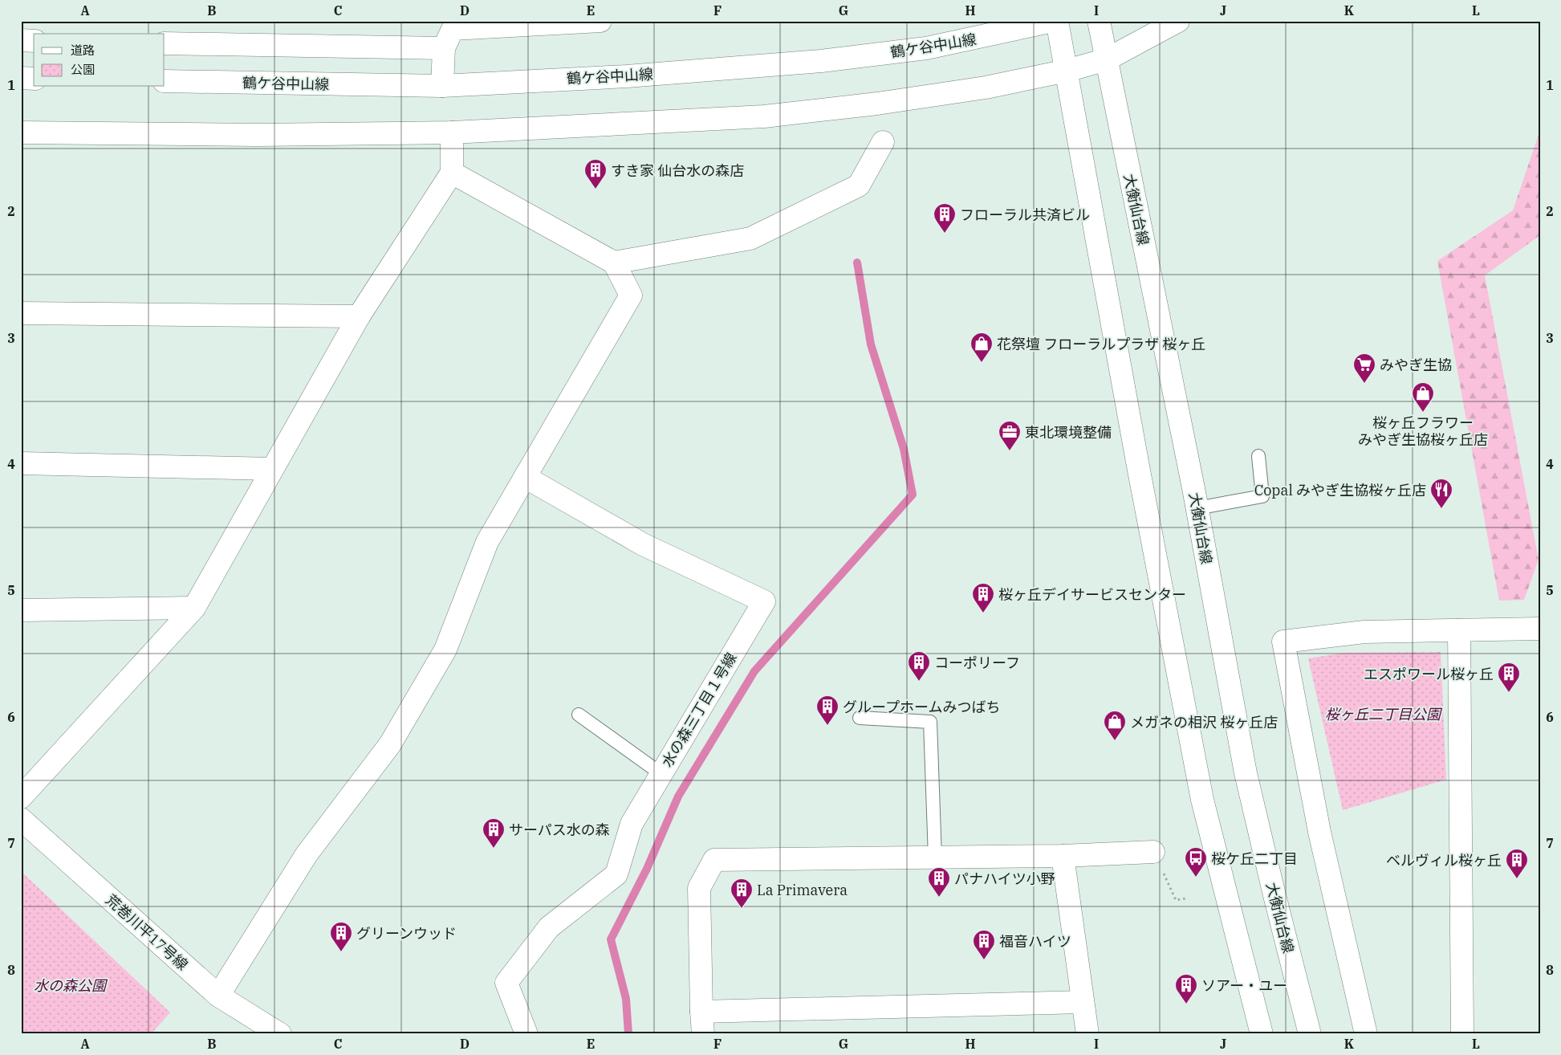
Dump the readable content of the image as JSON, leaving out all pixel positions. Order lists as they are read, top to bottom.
{
  "streets": {
    "street": [
      "鶴ケ谷中山線",
      "大衡仙台線",
      "水の森三丁目１号線",
      "荒巻川平17号線"
    ]
  },
  "parks": ["桜ヶ丘二丁目公園", "水の森公園"],
  "places": {
    "building": [
      "すき家 仙台水の森店",
      "フローラル共済ビル",
      "桜ヶ丘デイサービスセンター",
      "コーポリーフ",
      "エスポワール桜ヶ丘",
      "グループホームみつばち",
      "サーパス水の森",
      "ベルヴィル桜ヶ丘",
      "パナハイツ小野",
      "La Primavera",
      "グリーンウッド",
      "福音ハイツ",
      "ソアー・ユー"
    ],
    "shop": ["花祭壇 フローラルプラザ 桜ヶ丘", "桜ヶ丘フラワー みやぎ生協桜ヶ丘店", "メガネの相沢 桜ヶ丘店"],
    "supermarket": ["みやぎ生協"],
    "office": ["東北環境整備"],
    "restaurant": ["Copal みやぎ生協桜ヶ丘店"],
    "bus stop": ["桜ケ丘二丁目"]
  },
  "legend": ["道路", "公園"],
  "grid": {
    "columns": [
      "A",
      "B",
      "C",
      "D",
      "E",
      "F",
      "G",
      "H",
      "I",
      "J",
      "K",
      "L"
    ],
    "rows": [
      "1",
      "2",
      "3",
      "4",
      "5",
      "6",
      "7",
      "8"
    ]
  }
}
